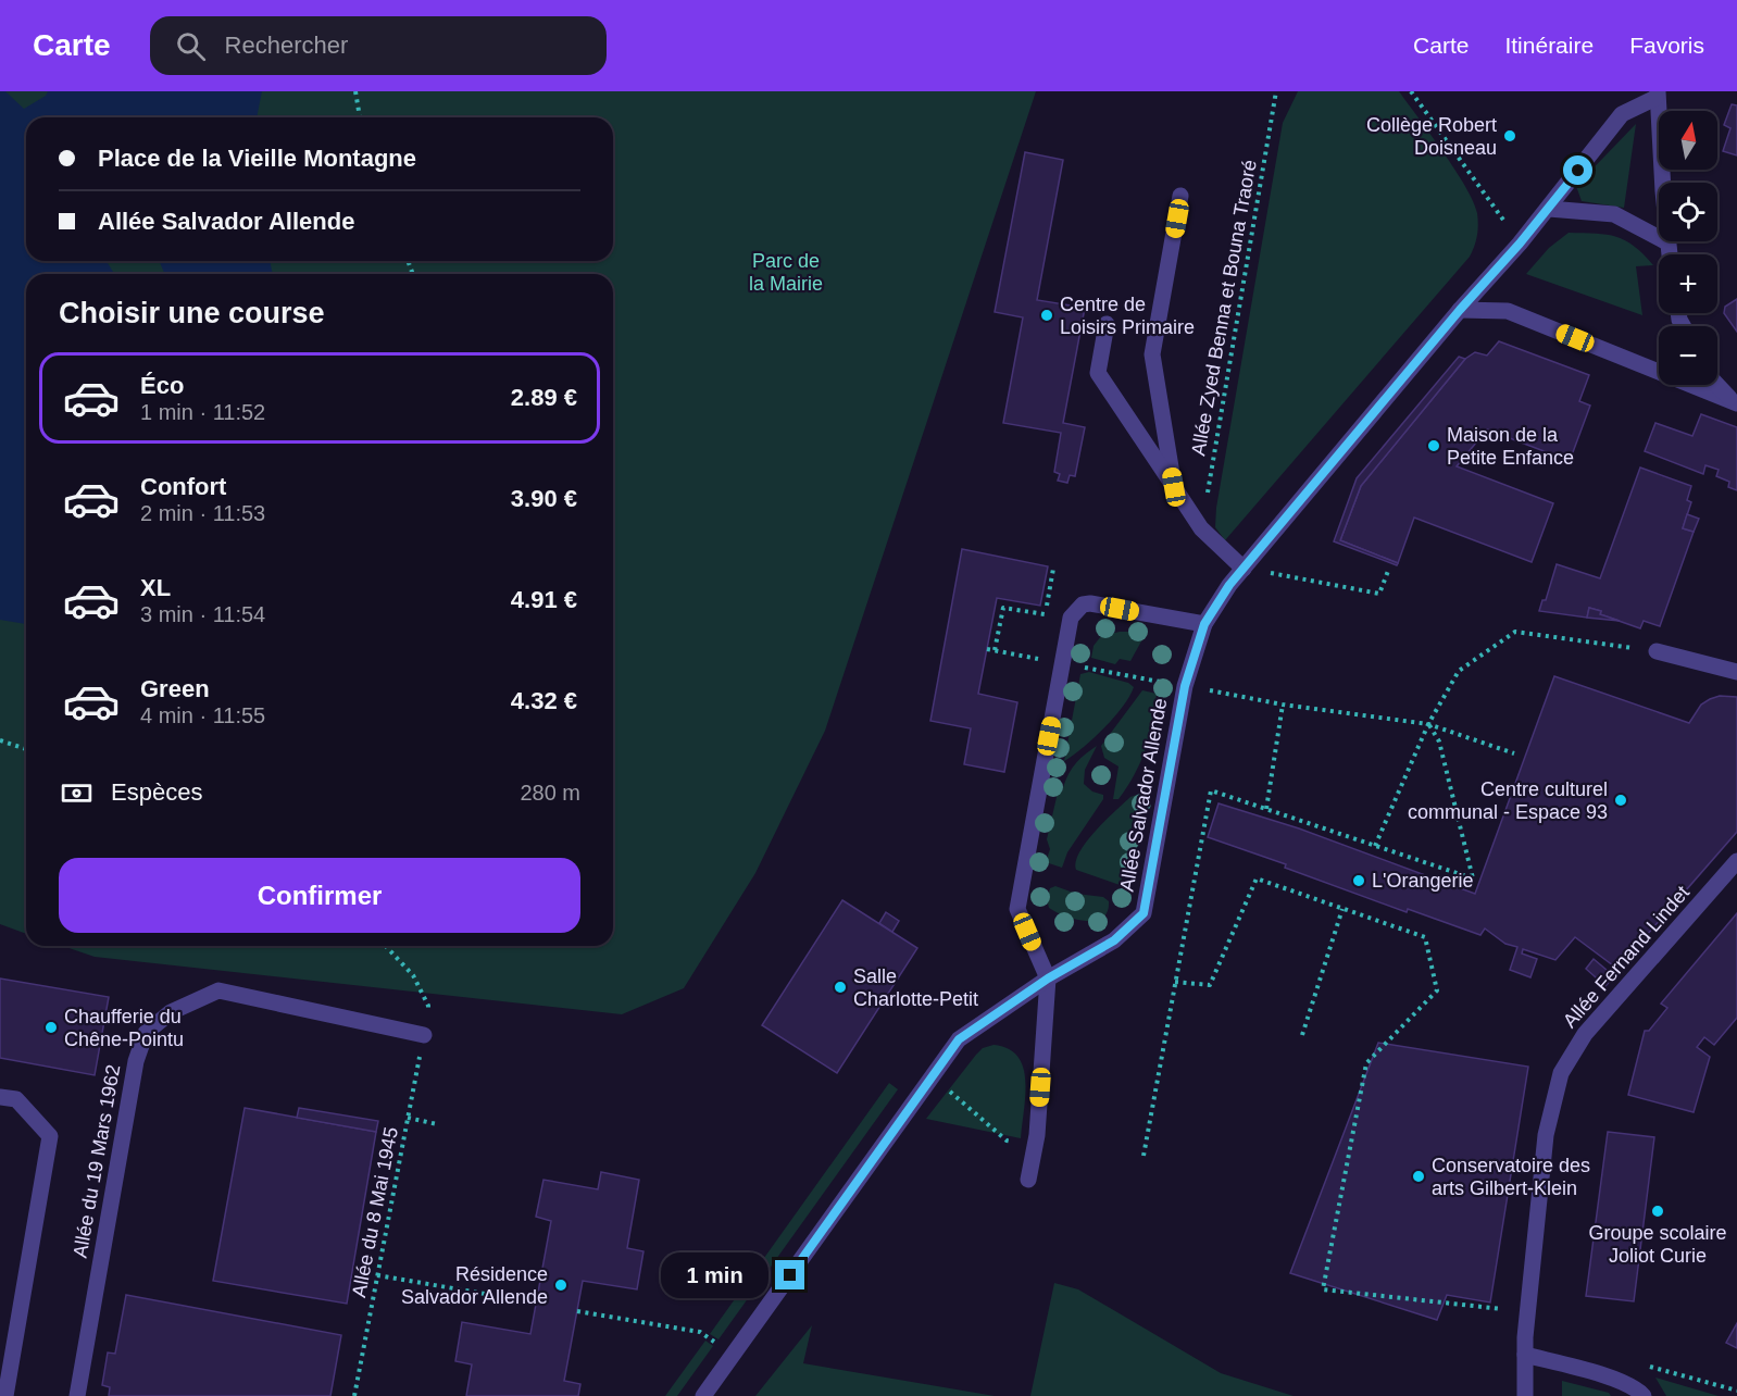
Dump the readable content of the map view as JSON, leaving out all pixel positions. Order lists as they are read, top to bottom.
{
  "streets": {
    "street": ["Allée Salvador Allende", "Allée Fernand Lindet", "Allée du 19 Mars 1962"],
    "path": ["Allée Zyed Benna et Bouna Traoré", "Allée du 8 Mai 1945"]
  },
  "crossings": [
    ["Allée du 19 Mars 1962", "Allée du 8 Mai 1945"]
  ],
  "parks": ["Parc de la Mairie"],
  "places": [
    "Collège Robert Doisneau",
    "Centre de Loisirs Primaire",
    "Maison de la Petite Enfance",
    "Centre culturel communal - Espace 93",
    "L'Orangerie",
    "Salle Charlotte-Petit",
    "Chaufferie du Chêne-Pointu",
    "Conservatoire des arts Gilbert-Klein",
    "Groupe scolaire Joliot Curie",
    "Résidence Salvador Allende"
  ],
  "north": "top",
  "page": {
    "header": "Carte",
    "search": "Rechercher",
    "nav": ["Carte", "Itinéraire", "Favoris"],
    "map_buttons": ["+", "−"],
    "banner": ["Place de la Vieille Montagne", "Allée Salvador Allende"],
    "heading": "Choisir une course",
    "list": [
      {
        "name": "Éco",
        "note": "1 min · 11:52",
        "value": "2.89 €"
      },
      {
        "name": "Confort",
        "note": "2 min · 11:53",
        "value": "3.90 €"
      },
      {
        "name": "XL",
        "note": "3 min · 11:54",
        "value": "4.91 €"
      },
      {
        "name": "Green",
        "note": "4 min · 11:55",
        "value": "4.32 €"
      }
    ],
    "pay": ["Espèces", "280 m"],
    "buttons": "Confirmer",
    "bubble": "1 min"
  }
}
